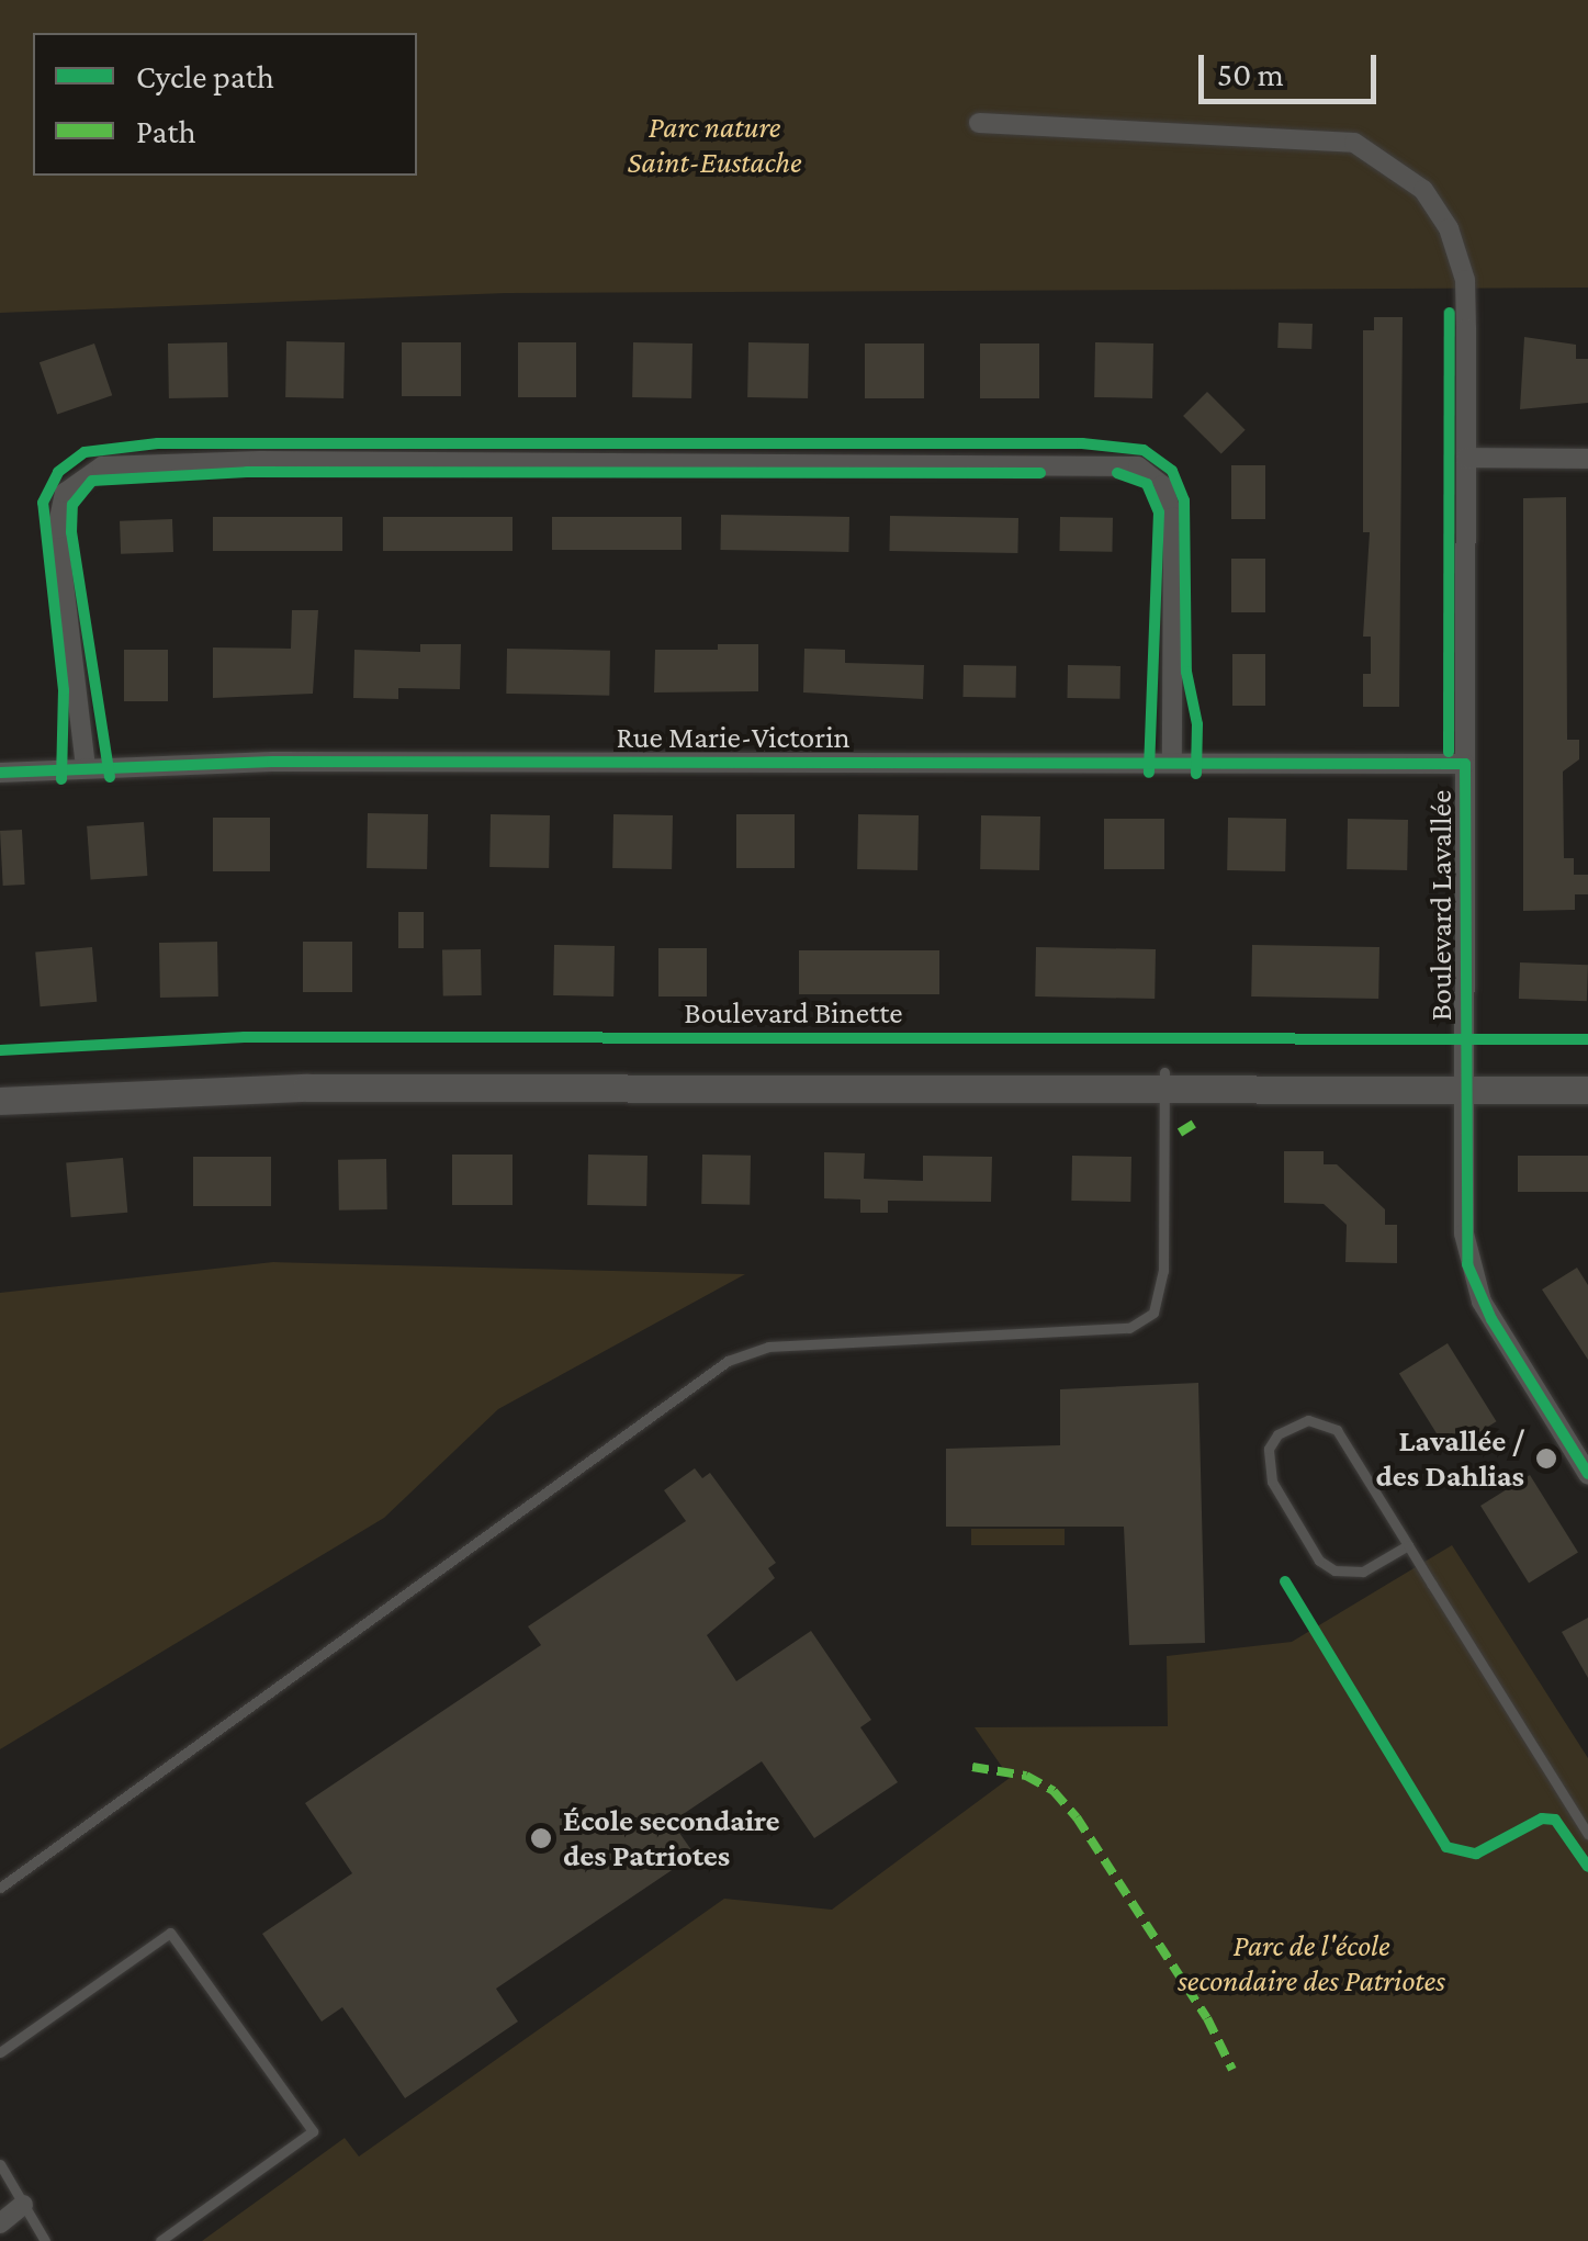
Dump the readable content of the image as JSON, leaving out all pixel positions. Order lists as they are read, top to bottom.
{
  "streets": {
    "street": ["Rue Marie-Victorin", "Boulevard Lavallée", "Boulevard Binette"]
  },
  "crossings": [
    ["Rue Marie-Victorin", "Boulevard Lavallée"],
    ["Boulevard Lavallée", "Boulevard Binette"]
  ],
  "parks": ["Parc nature Saint-Eustache", "Parc de l'école secondaire des Patriotes"],
  "places": ["Lavallée / des Dahlias", "École secondaire des Patriotes"],
  "legend": ["Cycle path", "Path"],
  "scale_bar": "50 m"
}
